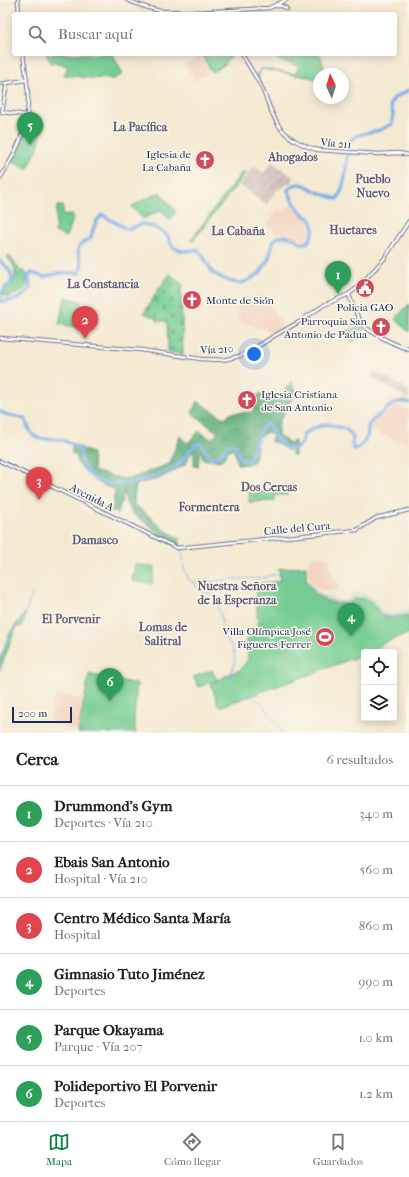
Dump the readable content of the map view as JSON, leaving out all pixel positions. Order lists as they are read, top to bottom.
{
  "streets": {
    "main road": [
      "Vía 211",
      "Vía 210",
      "Avenida A",
      "Calle del Cura"
    ]
  },
  "crossings": [
    ["Avenida A", "Calle del Cura"]
  ],
  "districts": [
    "La Pacífica",
    "Ahogados",
    "Pueblo Nuevo",
    "Huetares",
    "La Cabaña",
    "La Constancia",
    "Dos Cercas",
    "Formentera",
    "Damasco",
    "Nuestra Señora de la Esperanza",
    "El Porvenir",
    "Lomas de Salitral"
  ],
  "places": {
    "church": [
      "Iglesia de La Cabaña",
      "Monte de Sión",
      "Parroquia San Antonio de Padua",
      "Iglesia Cristiana de San Antonio"
    ],
    "public building": ["Policia GAO"],
    "sports": ["Villa Olímpica José Figueres Ferrer"]
  },
  "scale_bar": "200 m",
  "north": "top",
  "page": {
    "search": "Buscar aquí",
    "pins": [
      "5",
      "1",
      "2",
      "3",
      "4",
      "6"
    ],
    "scale": "200 m",
    "heading": ["Cerca", "6 resultados"],
    "list": [
      {
        "mark": "1",
        "name": "Drummond's Gym",
        "note": "Deportes · Vía 210",
        "value": "340 m"
      },
      {
        "mark": "2",
        "name": "Ebais San Antonio",
        "note": "Hospital · Vía 210",
        "value": "560 m"
      },
      {
        "mark": "3",
        "name": "Centro Médico Santa María",
        "note": "Hospital",
        "value": "860 m"
      },
      {
        "mark": "4",
        "name": "Gimnasio Tuto Jiménez",
        "note": "Deportes",
        "value": "990 m"
      },
      {
        "mark": "5",
        "name": "Parque Okayama",
        "note": "Parque · Vía 207",
        "value": "1.0 km"
      },
      {
        "mark": "6",
        "name": "Polideportivo El Porvenir",
        "note": "Deportes",
        "value": "1.2 km"
      }
    ],
    "nav": ["Mapa", "Cómo llegar", "Guardados"]
  }
}
